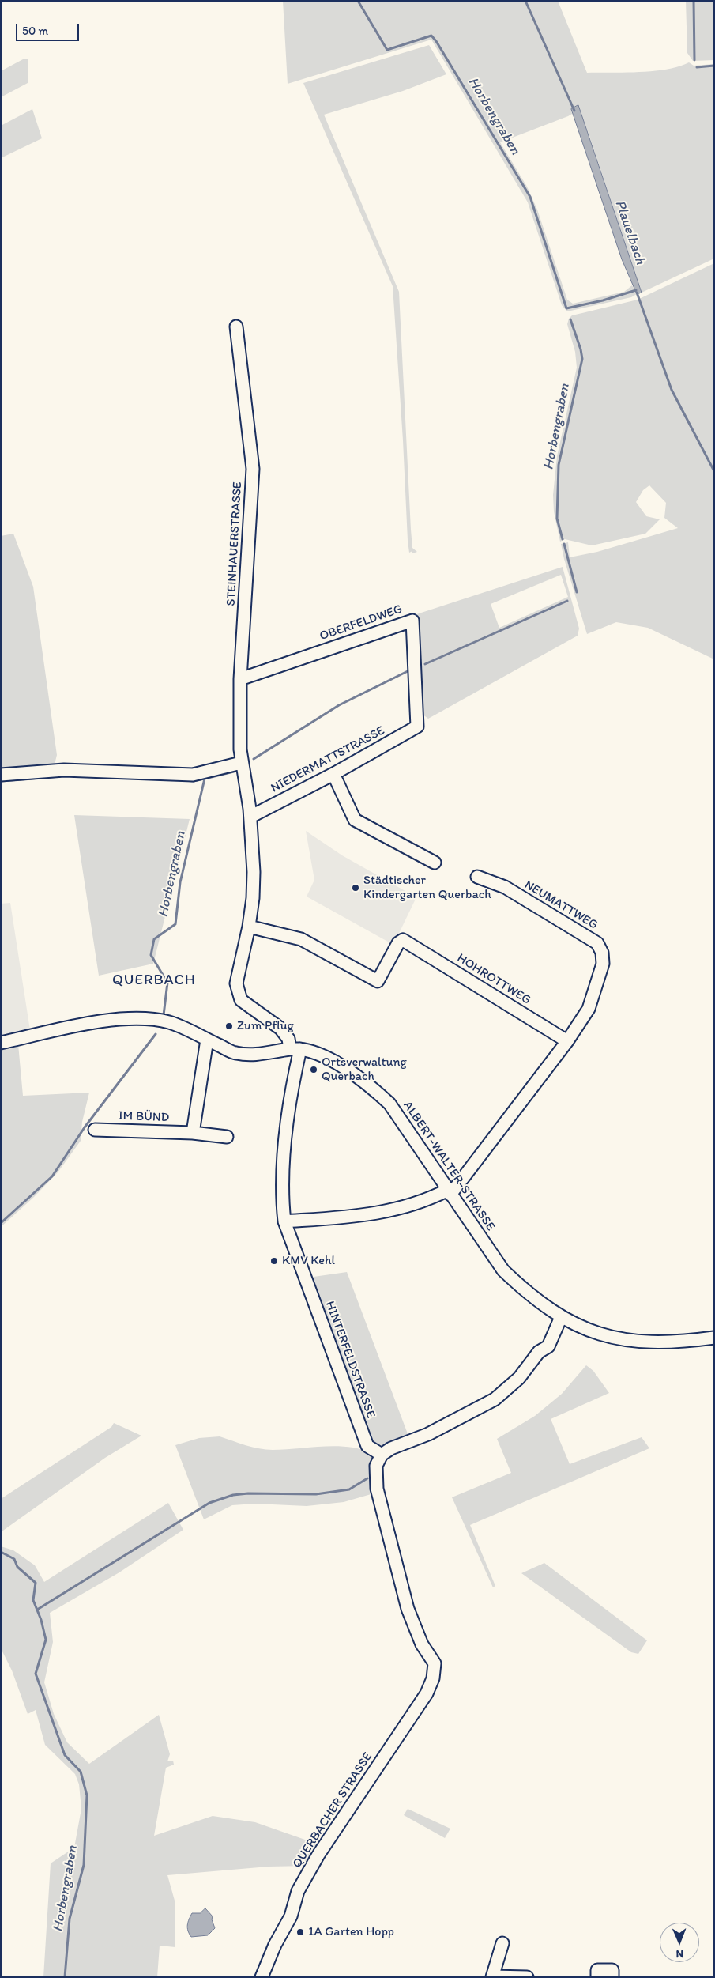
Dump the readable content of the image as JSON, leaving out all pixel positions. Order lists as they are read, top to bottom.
{
  "streets": {
    "street": [
      "STEINHAUERSTRASSE",
      "OBERFELDWEG",
      "NIEDERMATTSTRASSE",
      "NEUMATTWEG",
      "HOHROTTWEG",
      "IM BÜND",
      "ALBERT-WALTER-STRASSE",
      "HINTERFELDSTRASSE",
      "QUERBACHER STRASSE"
    ]
  },
  "crossings": [
    ["STEINHAUERSTRASSE", "OBERFELDWEG"],
    ["STEINHAUERSTRASSE", "NIEDERMATTSTRASSE"],
    ["STEINHAUERSTRASSE", "HOHROTTWEG"],
    ["STEINHAUERSTRASSE", "ALBERT-WALTER-STRASSE"],
    ["STEINHAUERSTRASSE", "HINTERFELDSTRASSE"],
    ["OBERFELDWEG", "NIEDERMATTSTRASSE"],
    ["NEUMATTWEG", "HOHROTTWEG"],
    ["ALBERT-WALTER-STRASSE", "HINTERFELDSTRASSE"],
    ["HINTERFELDSTRASSE", "QUERBACHER STRASSE"]
  ],
  "districts": ["QUERBACH"],
  "water": ["Horbengraben", "Plauelbach"],
  "places": [
    "Städtischer Kindergarten Querbach",
    "Zum Pflug",
    "Ortsverwaltung Querbach",
    "KMV Kehl",
    "1A Garten Hopp"
  ],
  "scale_bar": "50 m",
  "north": "bottom"
}
